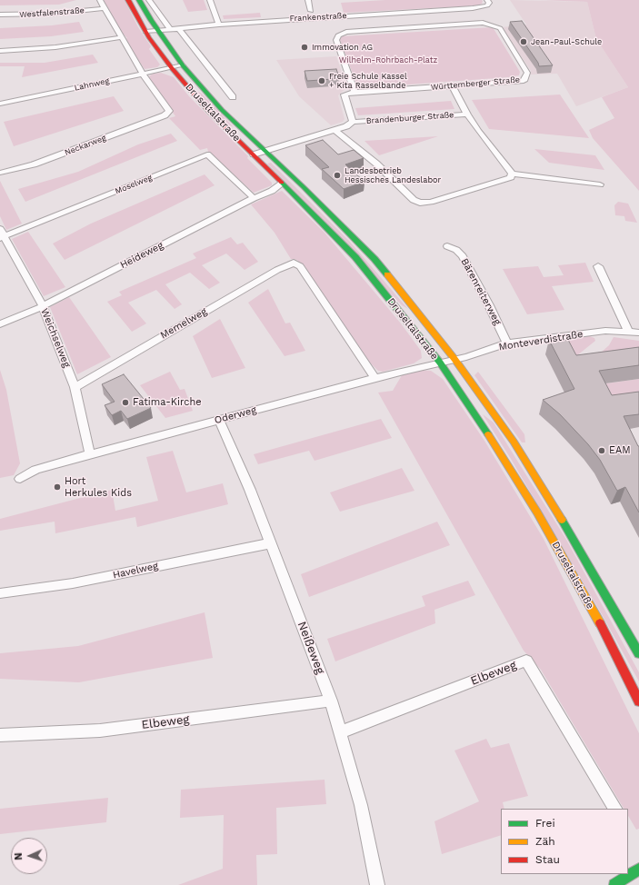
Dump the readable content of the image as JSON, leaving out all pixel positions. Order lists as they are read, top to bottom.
{
  "streets": {
    "main road": ["Druseltalstraße"],
    "street": [
      "Westfalenstraße",
      "Frankenstraße",
      "Württemberger Straße",
      "Lahnweg",
      "Brandenburger Straße",
      "Neckarweg",
      "Moselweg",
      "Heideweg",
      "Bärenreiterweg",
      "Memelweg",
      "Weichselweg",
      "Monteverdistraße",
      "Oderweg",
      "Havelweg",
      "Neißeweg",
      "Elbeweg"
    ]
  },
  "crossings": [
    ["Frankenstraße", "Druseltalstraße"],
    ["Württemberger Straße", "Brandenburger Straße"],
    ["Lahnweg", "Druseltalstraße"],
    ["Lahnweg", "Neckarweg"],
    ["Druseltalstraße", "Brandenburger Straße"],
    ["Druseltalstraße", "Heideweg"],
    ["Druseltalstraße", "Monteverdistraße"],
    ["Druseltalstraße", "Oderweg"],
    ["Moselweg", "Heideweg"],
    ["Moselweg", "Weichselweg"],
    ["Heideweg", "Weichselweg"],
    ["Bärenreiterweg", "Monteverdistraße"],
    ["Memelweg", "Weichselweg"],
    ["Memelweg", "Oderweg"],
    ["Weichselweg", "Oderweg"],
    ["Monteverdistraße", "Oderweg"],
    ["Oderweg", "Neißeweg"],
    ["Havelweg", "Neißeweg"],
    ["Neißeweg", "Elbeweg"]
  ],
  "parks": ["Wilhelm-Rohrbach-Platz"],
  "places": [
    "Jean-Paul-Schule",
    "Immovation AG",
    "Freie Schule Kassel + Kita Rasselbande",
    "Landesbetrieb Hessisches Landeslabor",
    "Fatima-Kirche",
    "EAM",
    "Hort Herkules Kids"
  ],
  "legend": ["Frei", "Zäh", "Stau"],
  "north": "left"
}
